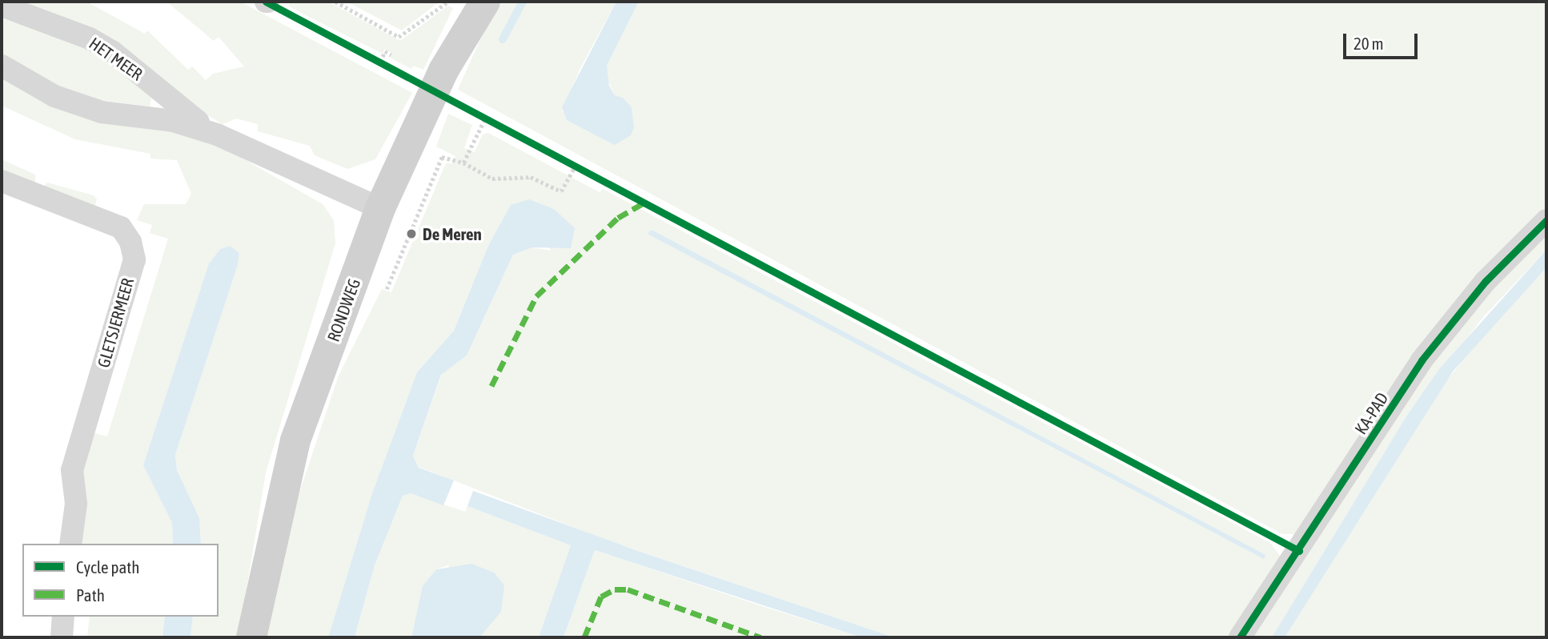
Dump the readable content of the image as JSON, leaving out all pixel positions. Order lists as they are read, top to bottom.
{
  "streets": {
    "main road": ["RONDWEG"],
    "street": ["HET MEER", "GLETSJERMEER", "KA-PAD"]
  },
  "crossings": [
    ["HET MEER", "RONDWEG"]
  ],
  "places": ["De Meren"],
  "legend": ["Cycle path", "Path"],
  "scale_bar": "20 m"
}
